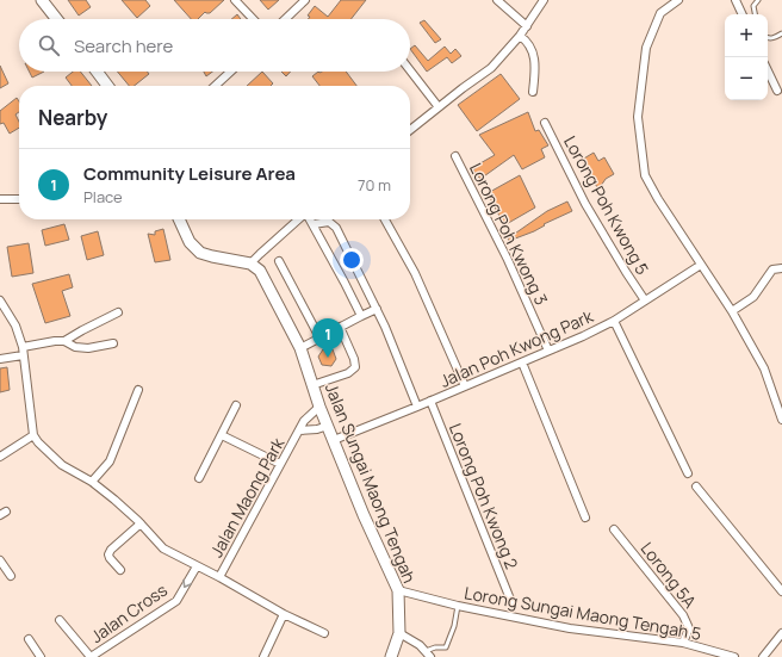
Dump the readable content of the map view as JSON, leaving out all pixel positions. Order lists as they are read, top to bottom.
{
  "streets": {
    "street": [
      "Lorong Poh Kwong 5",
      "Lorong Poh Kwong 3",
      "Jalan Poh Kwong Park",
      "Jalan Sungai Maong Tengah",
      "Lorong Poh Kwong 2",
      "Jalan Maong Park",
      "Lorong 5A",
      "Jalan Cross",
      "Lorong Sungai Maong Tengah 5"
    ]
  },
  "crossings": [
    ["Lorong Poh Kwong 5", "Jalan Poh Kwong Park"],
    ["Lorong Poh Kwong 3", "Jalan Poh Kwong Park"],
    ["Jalan Poh Kwong Park", "Jalan Sungai Maong Tengah"],
    ["Jalan Poh Kwong Park", "Lorong Poh Kwong 2"],
    ["Jalan Sungai Maong Tengah", "Jalan Maong Park"],
    ["Jalan Sungai Maong Tengah", "Lorong Sungai Maong Tengah 5"],
    ["Lorong 5A", "Lorong Sungai Maong Tengah 5"]
  ],
  "one_way": ["Jalan Cross"],
  "page": {
    "map_buttons": ["+", "−"],
    "search": "Search here",
    "heading": "Nearby",
    "list": [
      {
        "mark": "1",
        "name": "Community Leisure Area",
        "note": "Place",
        "value": "70 m"
      }
    ],
    "pins": "1"
  }
}
